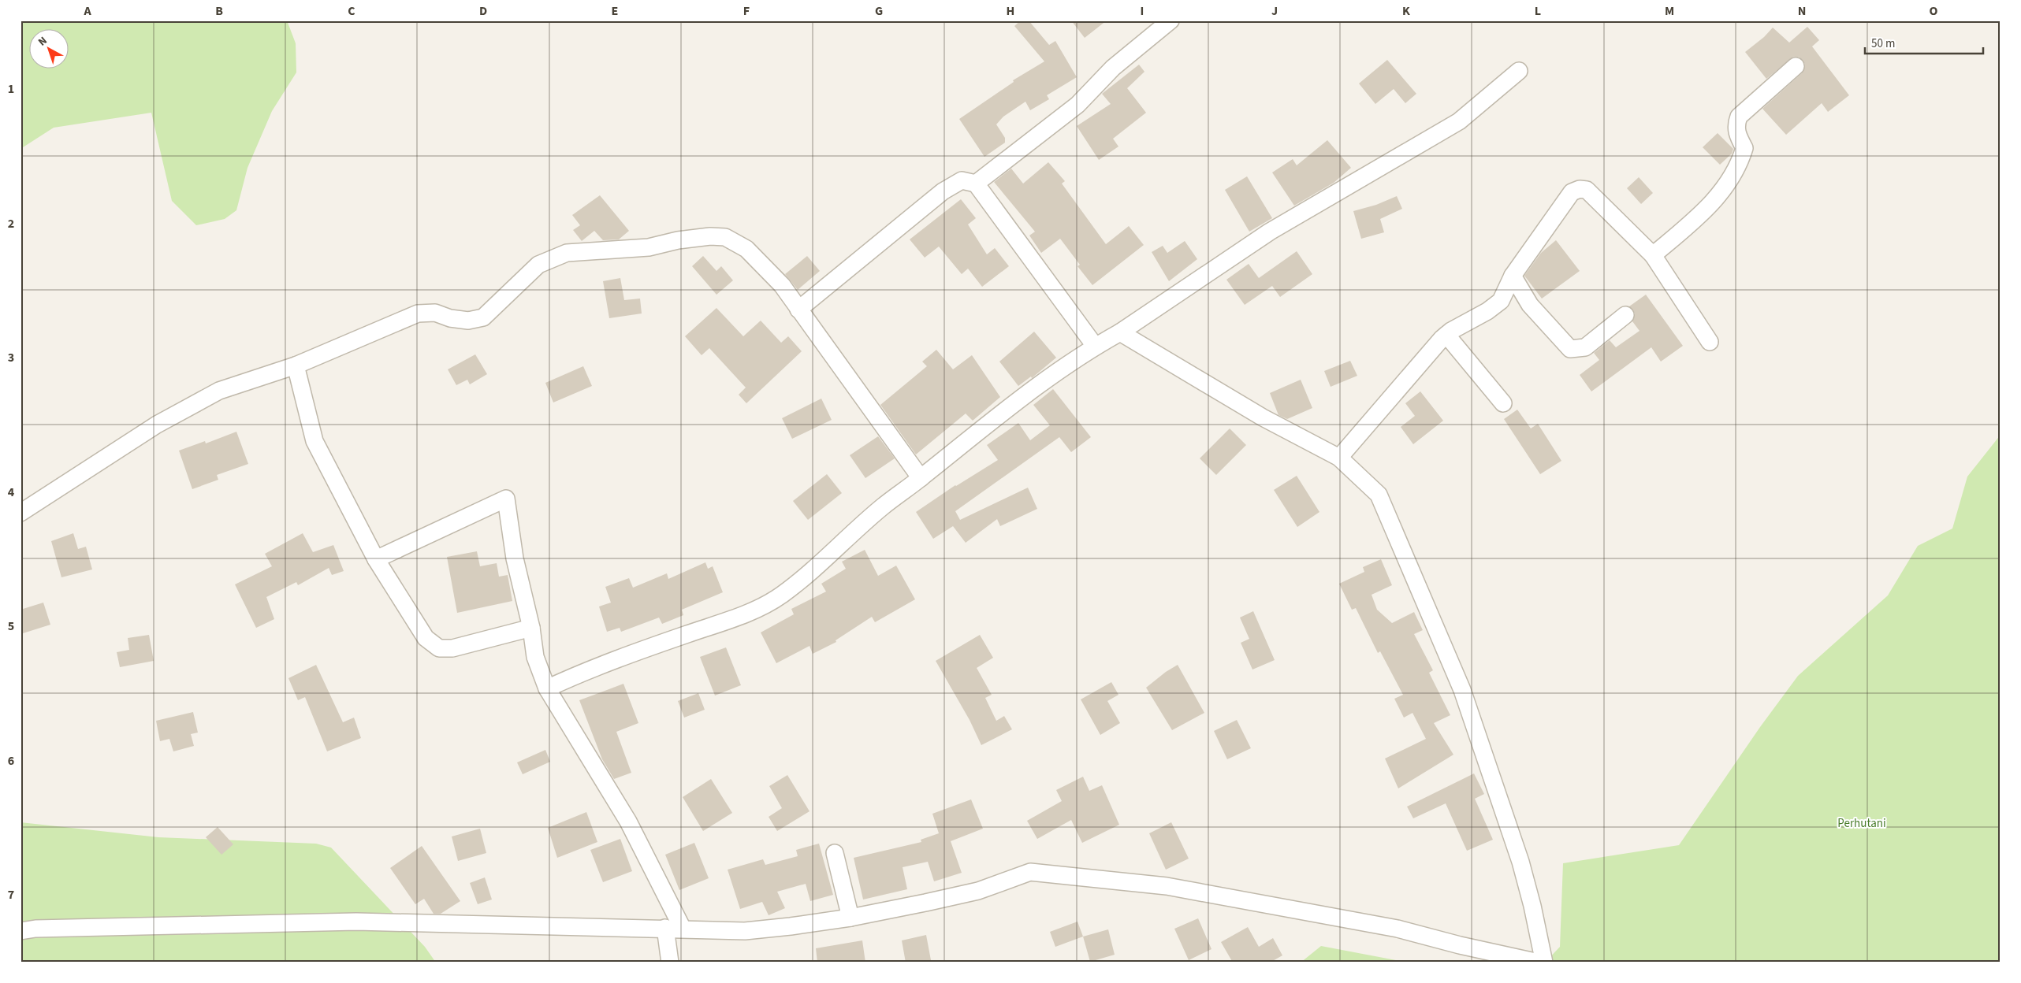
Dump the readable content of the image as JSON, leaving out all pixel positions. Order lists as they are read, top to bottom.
{
  "parks": ["Perhutani"],
  "scale_bar": "50 m",
  "north": "top left",
  "grid": {
    "columns": [
      "A",
      "B",
      "C",
      "D",
      "E",
      "F",
      "G",
      "H",
      "I",
      "J",
      "K",
      "L",
      "M",
      "N",
      "O"
    ],
    "rows": [
      "1",
      "2",
      "3",
      "4",
      "5",
      "6",
      "7"
    ]
  }
}
